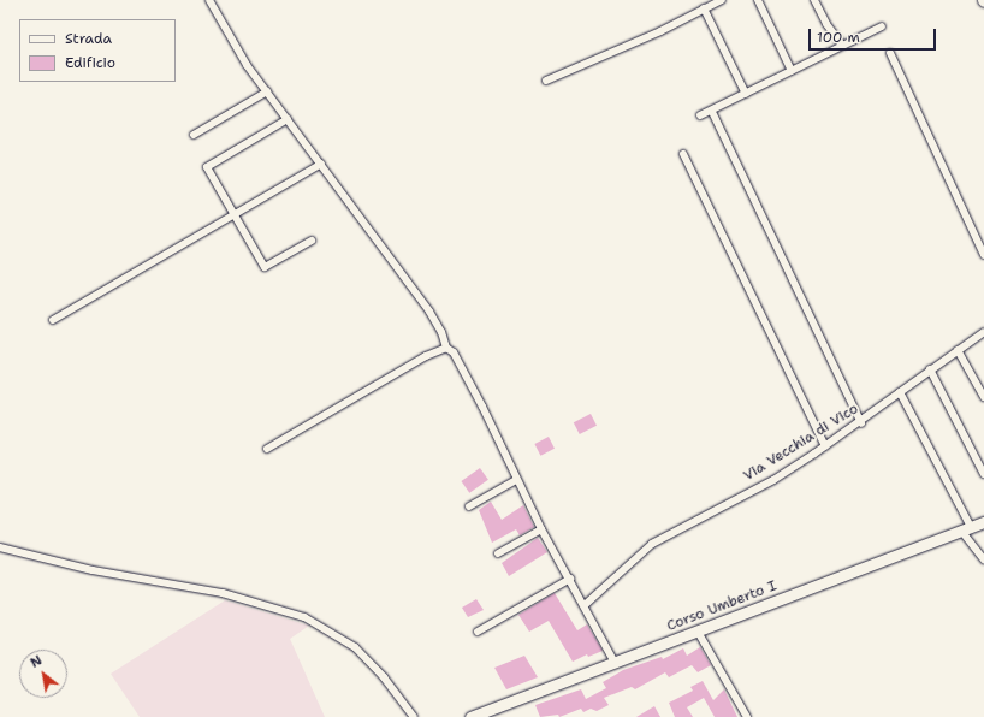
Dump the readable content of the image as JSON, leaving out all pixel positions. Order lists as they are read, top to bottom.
{
  "streets": {
    "main road": ["Corso Umberto I"],
    "street": ["Via Vecchia di Vico"]
  },
  "legend": ["Strada", "Edificio"],
  "scale_bar": "100 m",
  "north": "top left"
}
